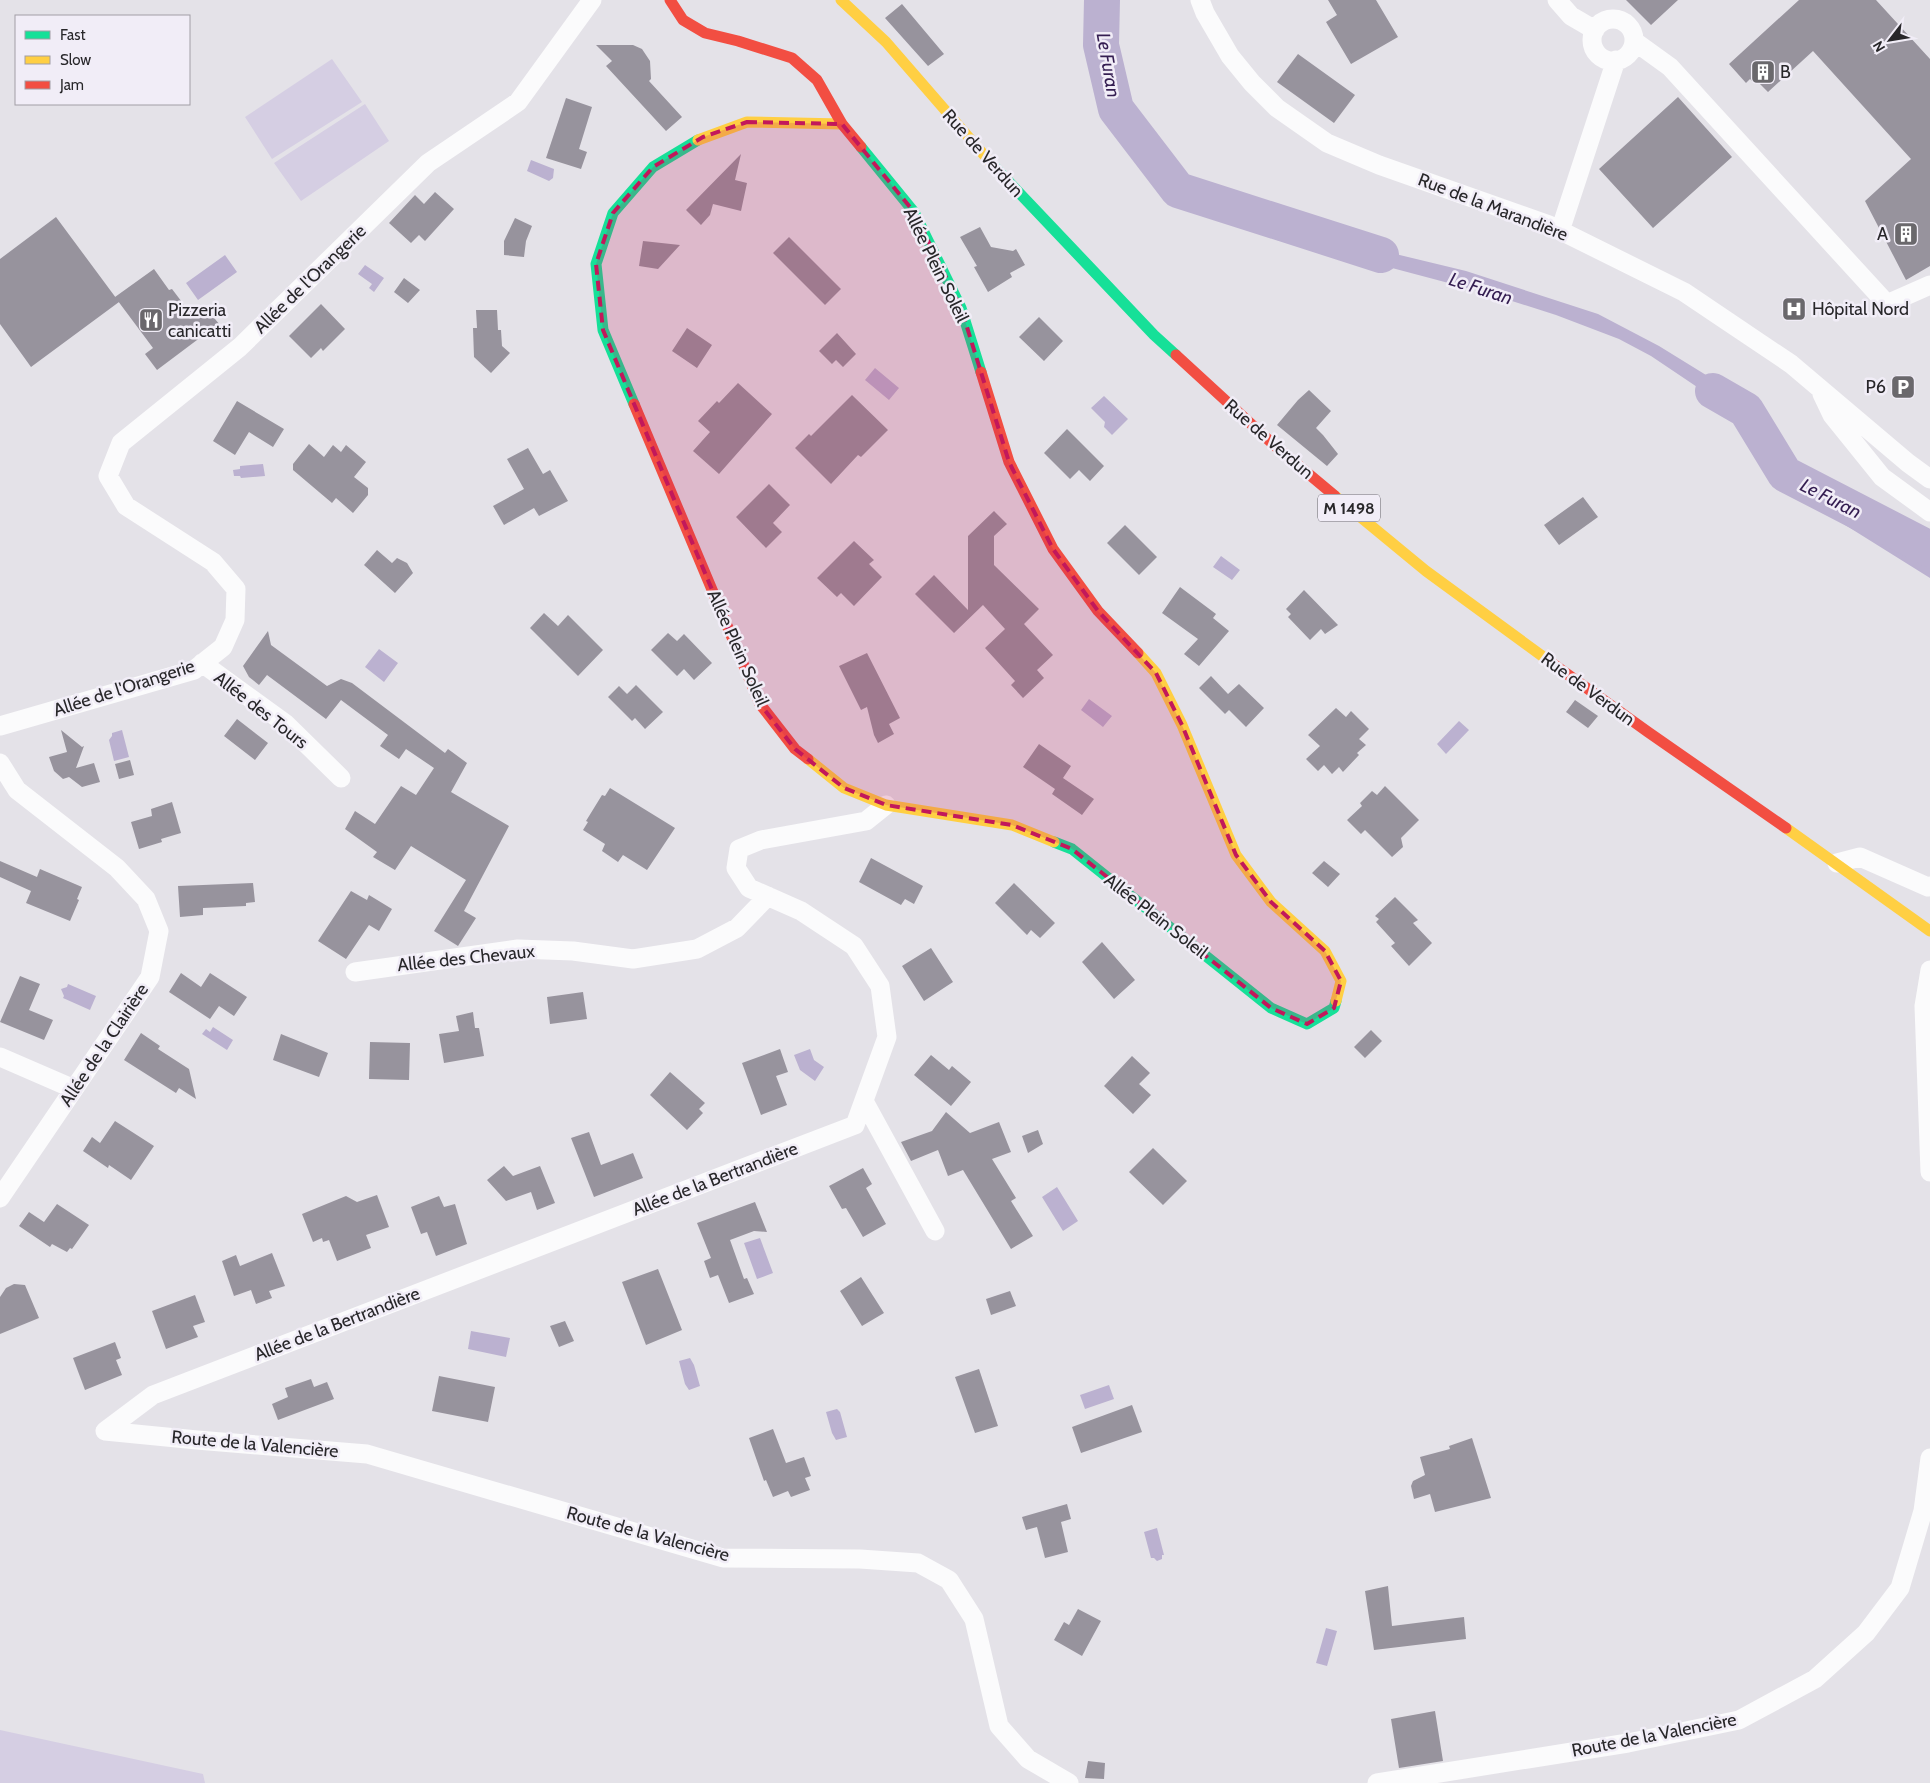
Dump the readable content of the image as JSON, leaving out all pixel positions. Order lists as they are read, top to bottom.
{
  "streets": {
    "street": [
      "Rue de Verdun",
      "Rue de la Marandière",
      "Allée Plein Soleil",
      "Allée de l'Orangerie",
      "M 1498",
      "Allée des Tours",
      "Allée des Chevaux",
      "Allée de la Clairière",
      "Allée de la Bertrandière",
      "Route de la Valencière"
    ]
  },
  "crossings": [
    ["Allée Plein Soleil", "Allée de la Bertrandière"],
    ["Allée de l'Orangerie", "Allée des Tours"],
    ["Allée des Chevaux", "Allée de la Bertrandière"],
    ["Allée de la Bertrandière", "Route de la Valencière"]
  ],
  "water": ["Le Furan"],
  "places": {
    "building": ["B", "A"],
    "hospital": ["Hôpital Nord"],
    "restaurant": ["Pizzeria canicatti"],
    "parking": ["P6"]
  },
  "legend": ["Fast", "Slow", "Jam"],
  "north": "bottom left"
}
